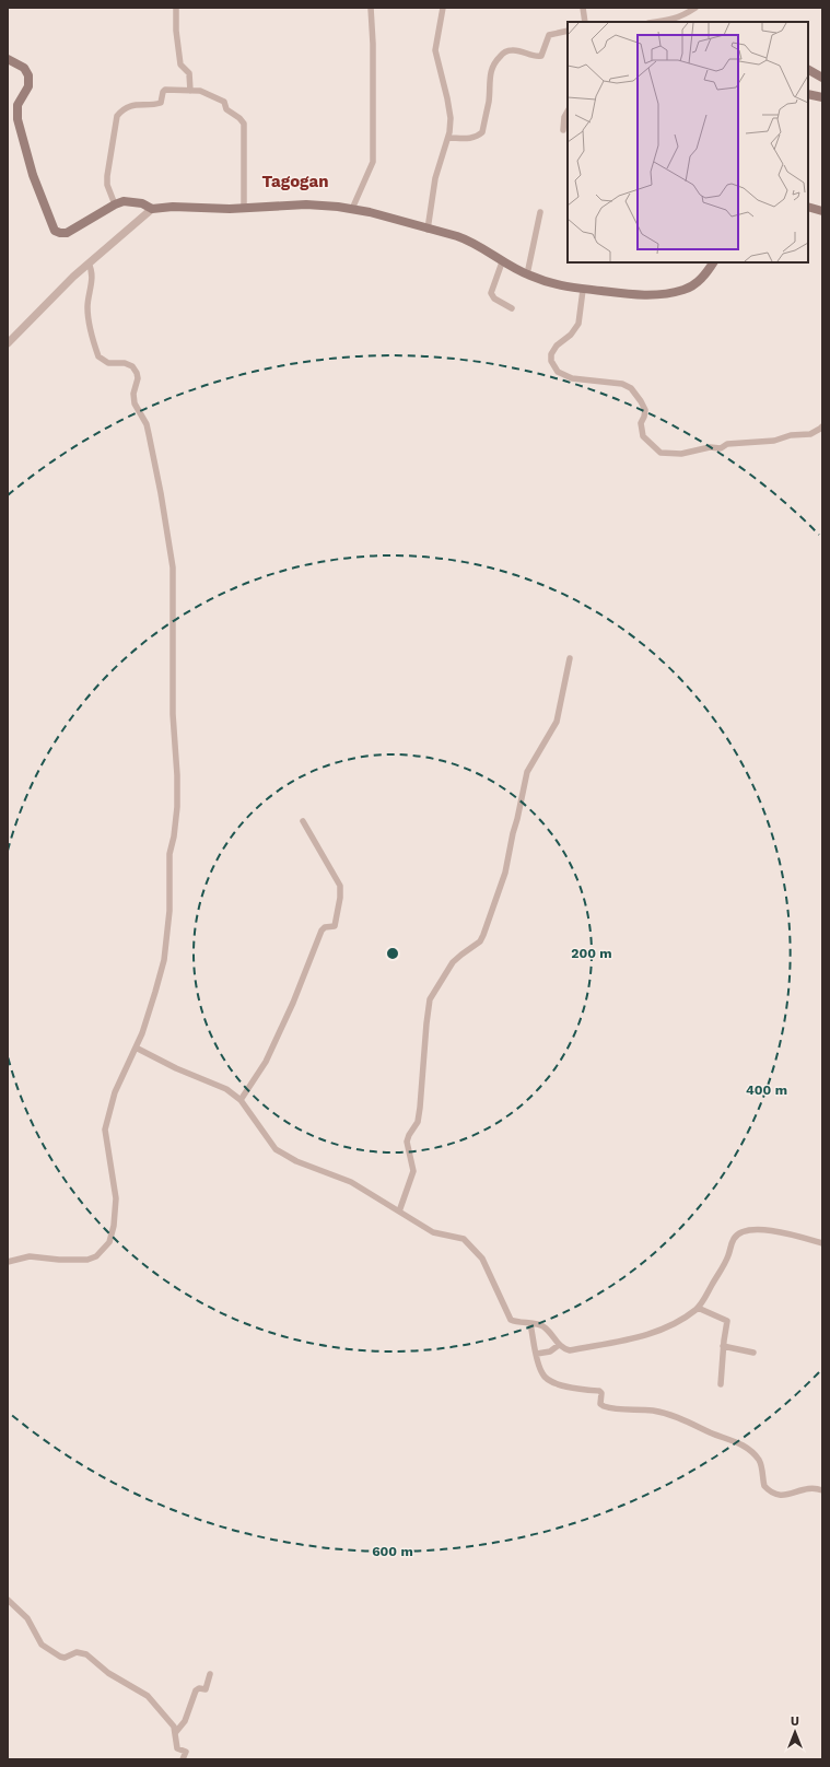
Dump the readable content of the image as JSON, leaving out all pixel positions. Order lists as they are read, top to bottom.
{
  "districts": ["Tagogan"],
  "north": "top",
  "rings": ["200 m", "400 m", "600 m"]
}
